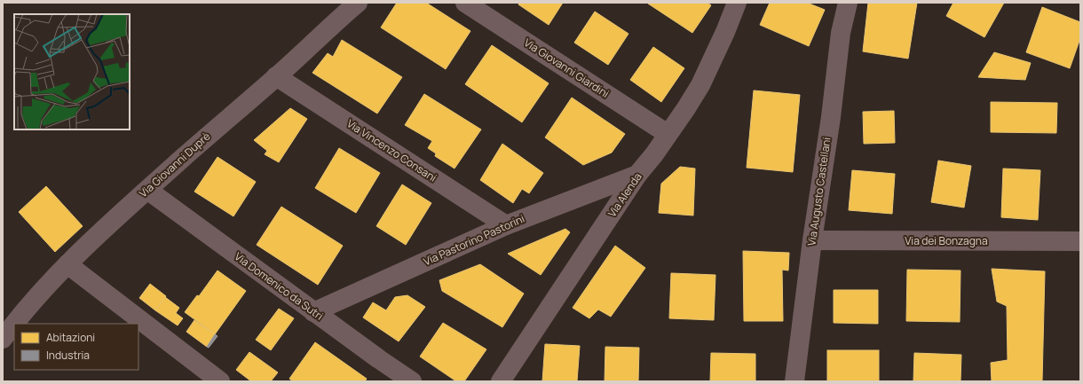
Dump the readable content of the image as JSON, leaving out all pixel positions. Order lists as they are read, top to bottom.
{
  "streets": {
    "street": [
      "Via Giovanni Giardini",
      "Via Vincenzo Consani",
      "Via Giovanni Duprè",
      "Via Augusto Castellani",
      "Via Alenda",
      "Via Pastorino Pastorini",
      "Via dei Bonzagna",
      "Via Domenico da Sutri"
    ]
  },
  "crossings": [
    ["Via Giovanni Giardini", "Via Alenda"],
    ["Via Vincenzo Consani", "Via Giovanni Duprè"],
    ["Via Vincenzo Consani", "Via Pastorino Pastorini"],
    ["Via Giovanni Duprè", "Via Domenico da Sutri"],
    ["Via Augusto Castellani", "Via dei Bonzagna"],
    ["Via Alenda", "Via Pastorino Pastorini"],
    ["Via Pastorino Pastorini", "Via Domenico da Sutri"]
  ],
  "legend": ["Abitazioni", "Industria"]
}
